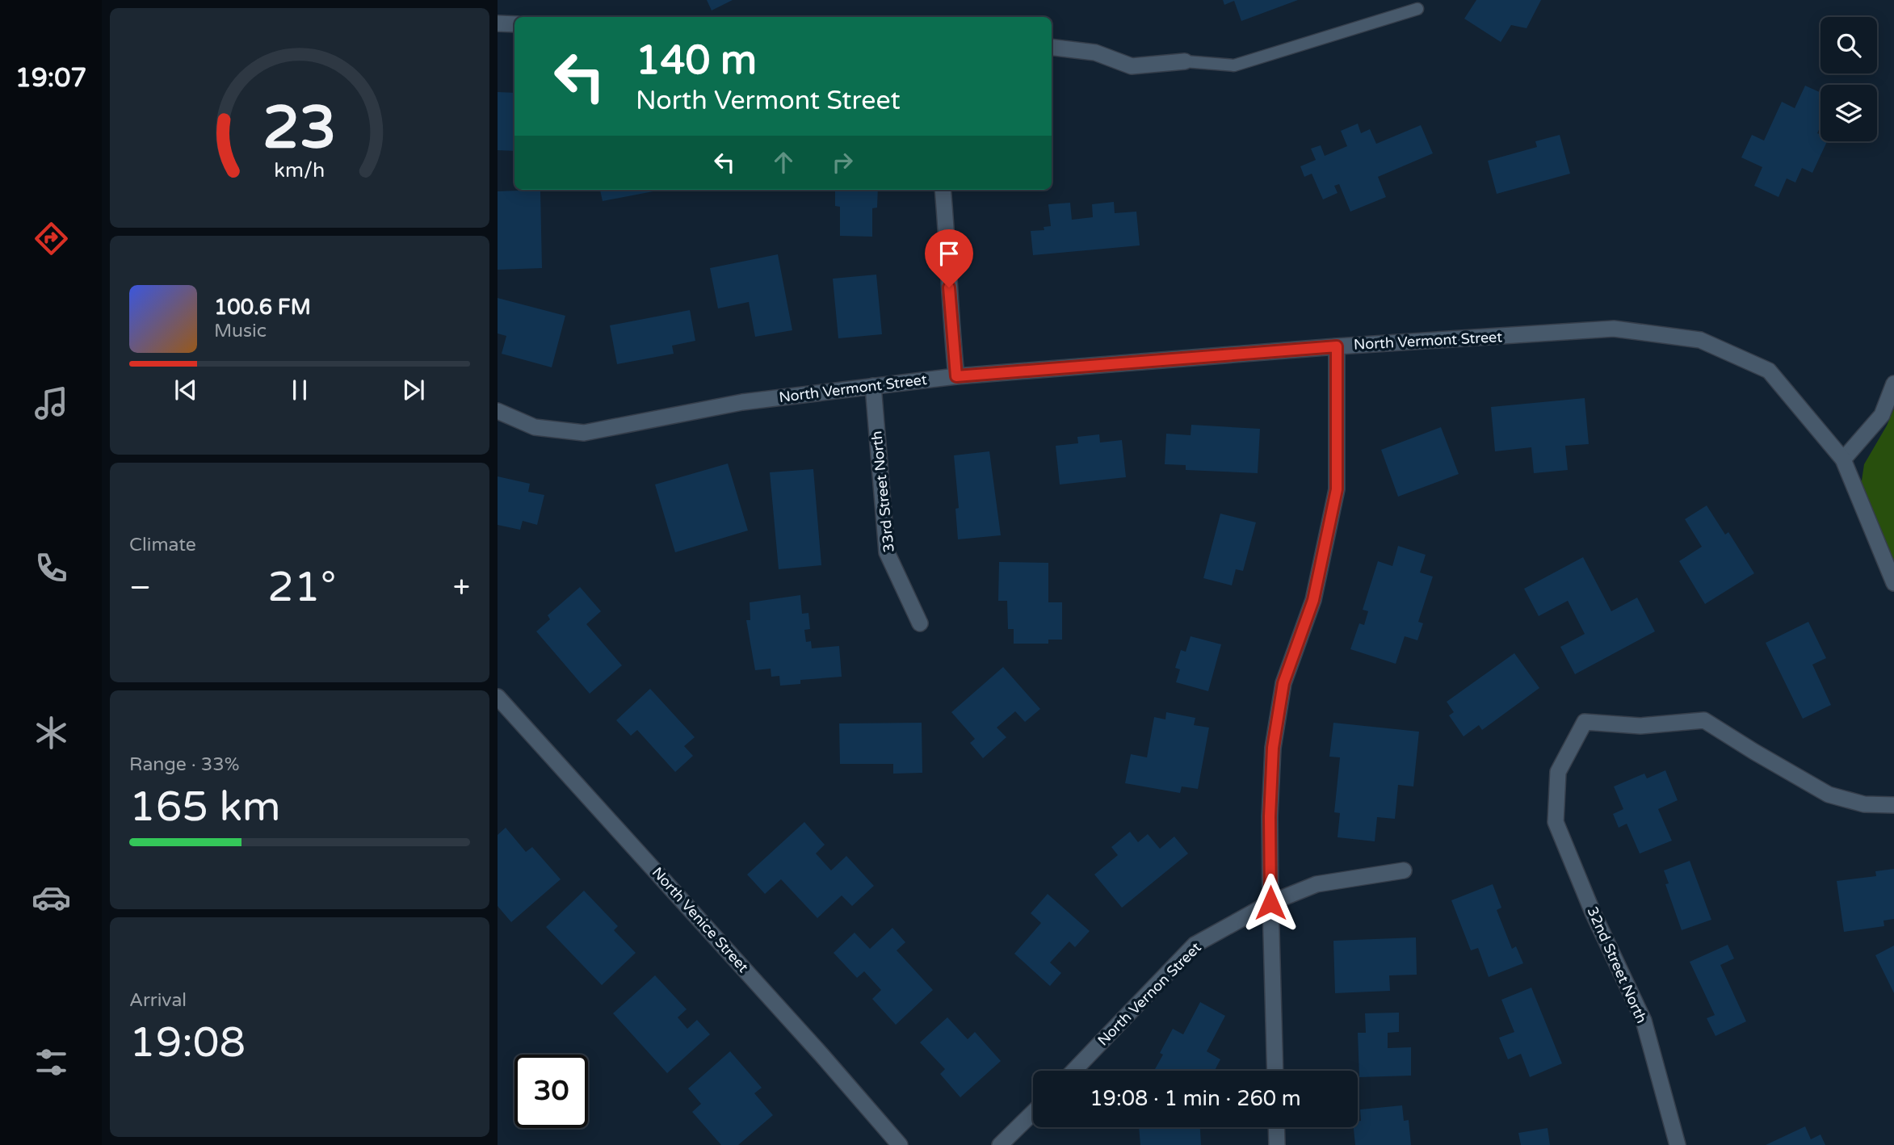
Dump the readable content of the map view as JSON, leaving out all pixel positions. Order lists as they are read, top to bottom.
{
  "streets": {
    "street": [
      "North Vermont Street",
      "33rd Street North",
      "North Venice Street",
      "32nd Street North",
      "North Vernon Street"
    ]
  },
  "crossings": [
    ["North Vermont Street", "33rd Street North"]
  ],
  "page": {
    "tabs": "19:07",
    "turn": ["140 m", "North Vermont Street"],
    "song": ["100.6 FM", "Music"],
    "tile": [
      "Climate",
      ["Range · 33%", "165 km"],
      ["Arrival", "19:08"]
    ],
    "heat": ["−", "21°", "+"],
    "limit": "30",
    "trip": "19:08 · 1 min · 260 m",
    "gauge": ["23", "km/h"]
  }
}
